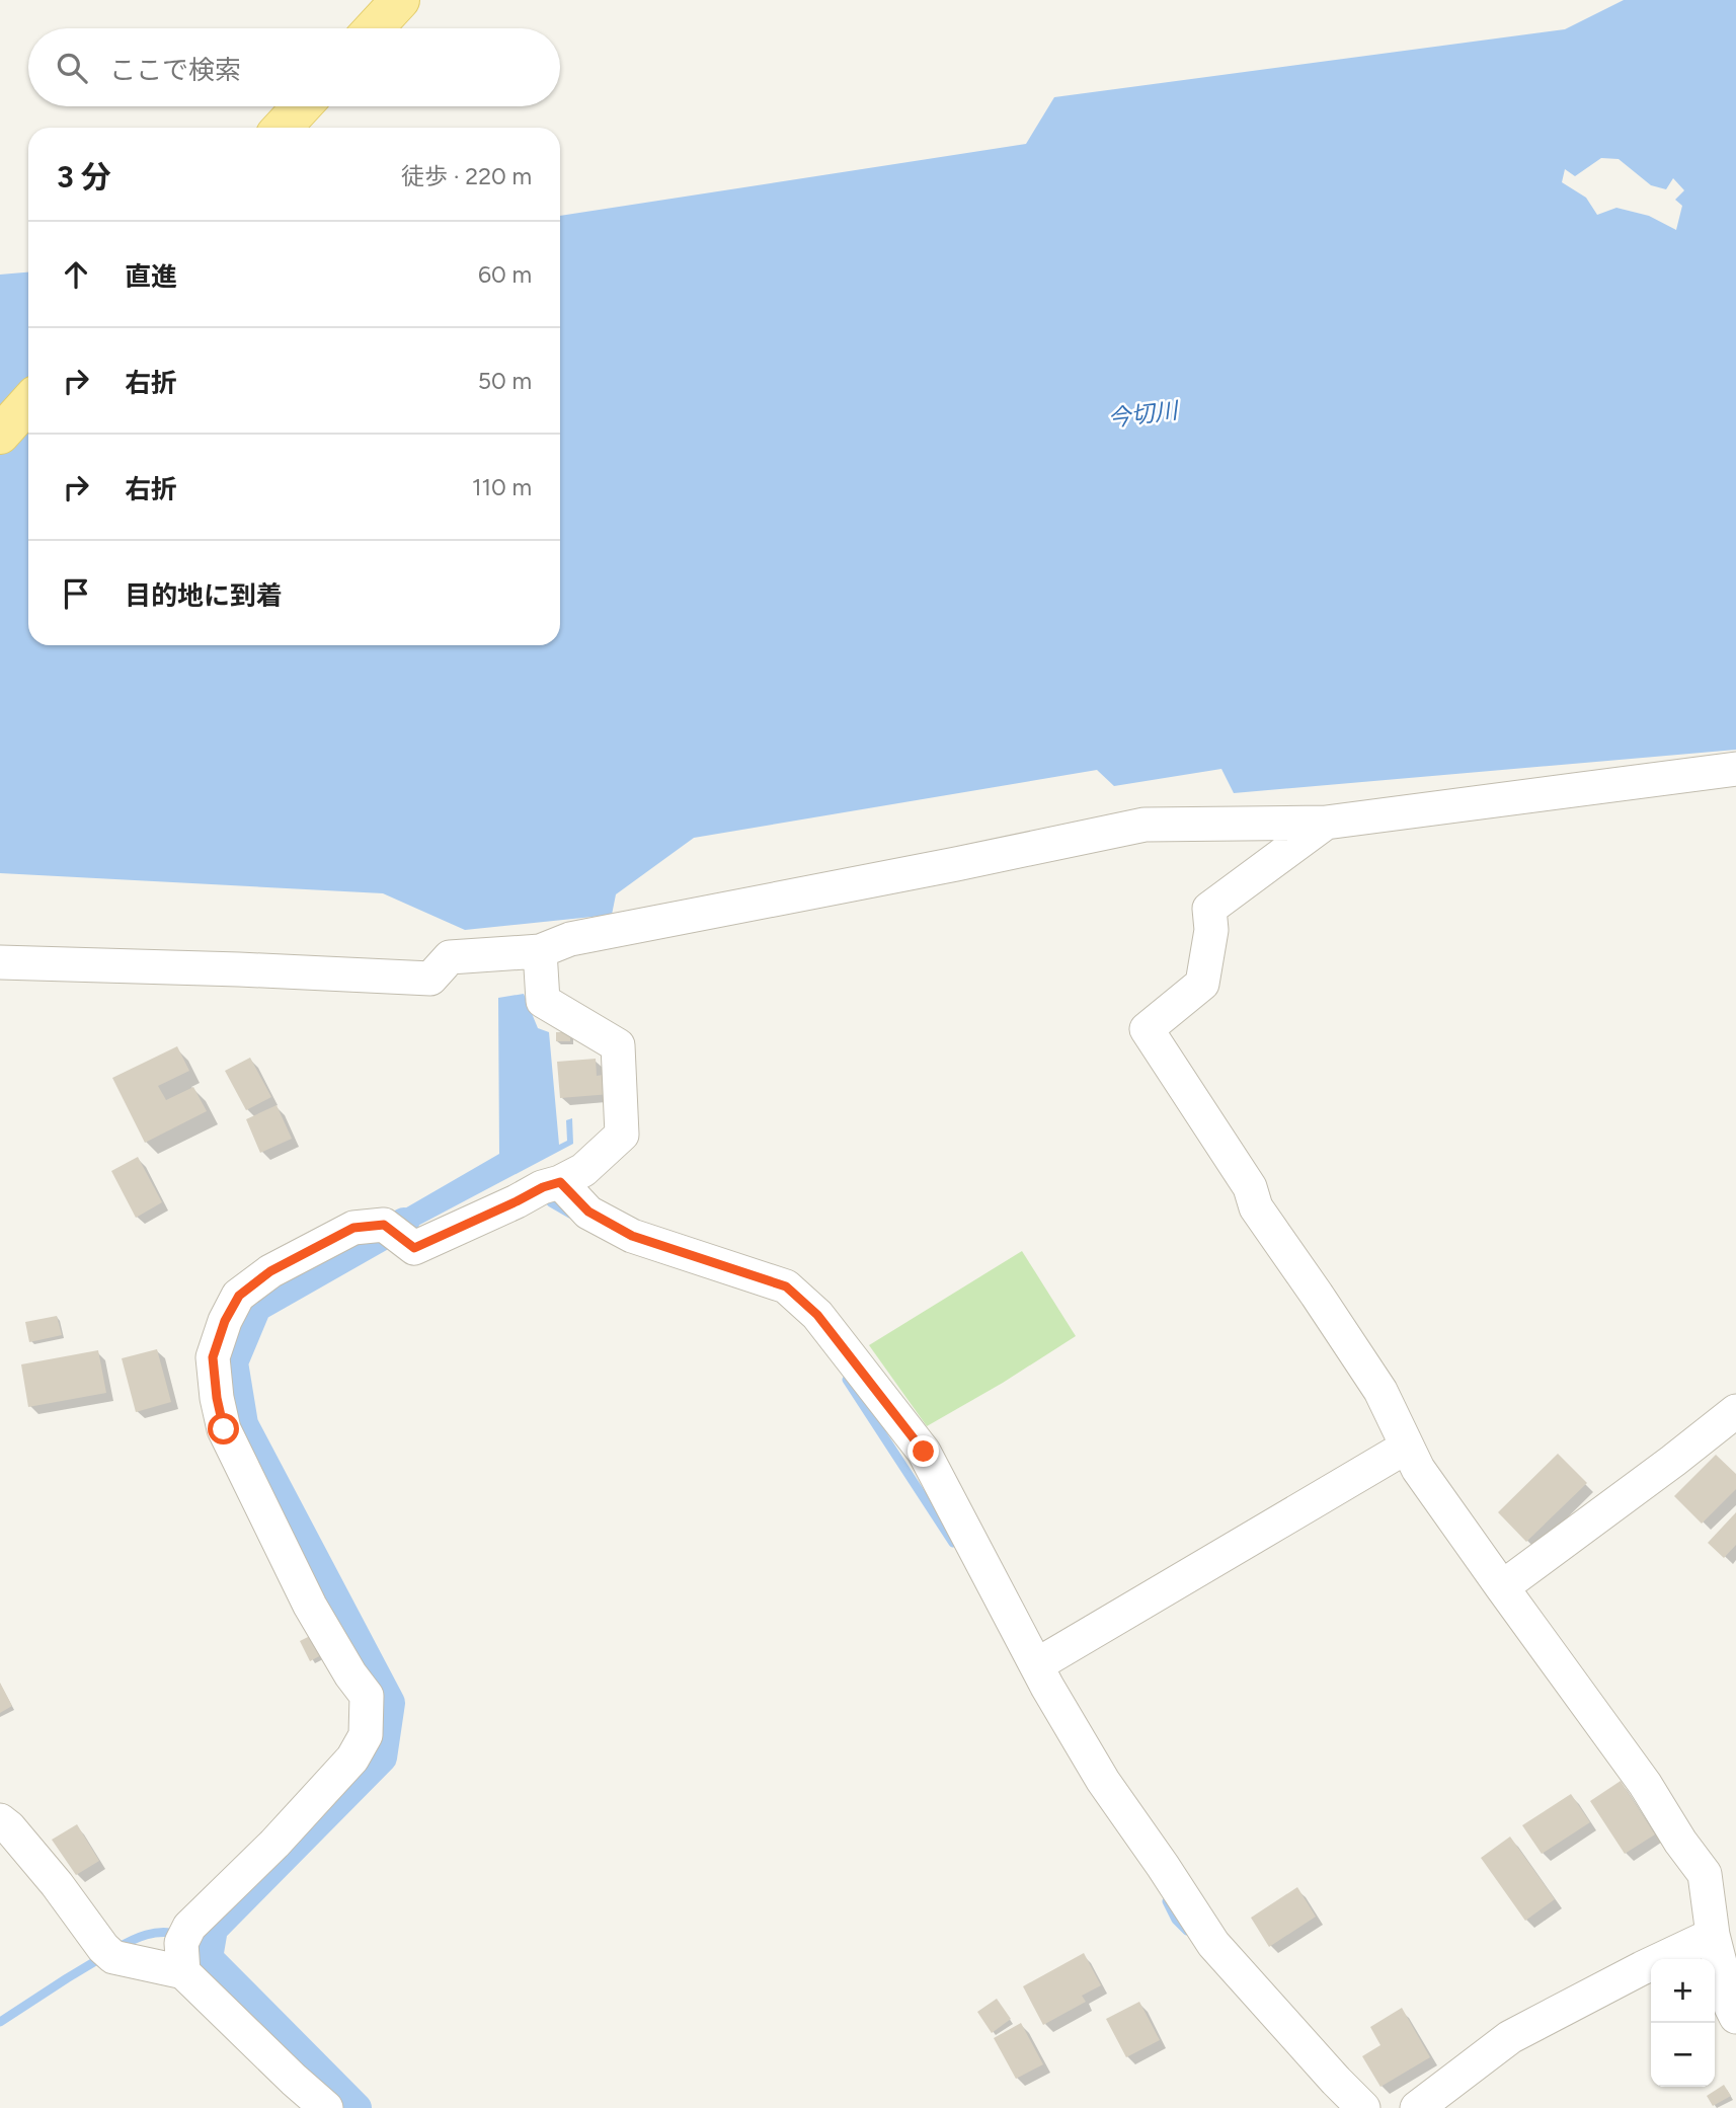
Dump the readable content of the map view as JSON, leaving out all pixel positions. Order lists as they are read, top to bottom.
{
  "water": ["今切川"],
  "page": {
    "search": "ここで検索",
    "heading": ["3 分", "徒歩 · 220 m"],
    "list": [
      ["直進", "60 m"],
      ["右折", "50 m"],
      ["右折", "110 m"],
      "目的地に到着"
    ],
    "map_buttons": ["+", "−"]
  }
}
